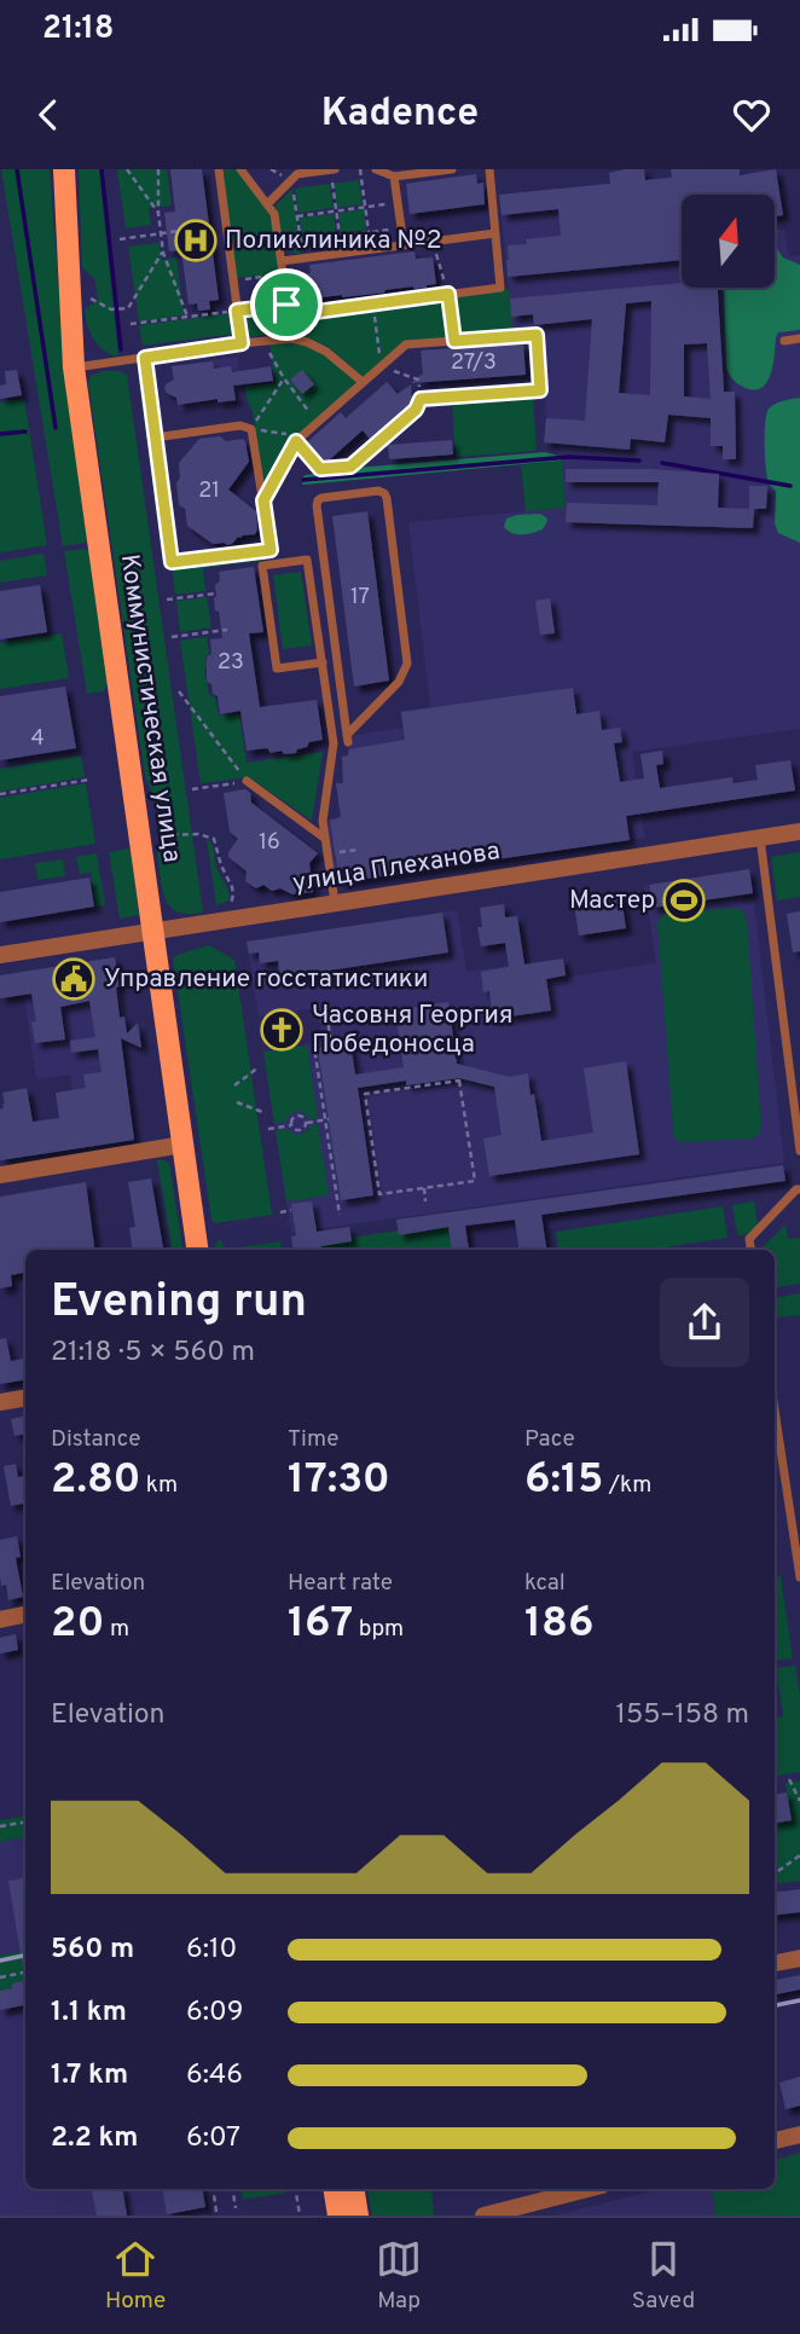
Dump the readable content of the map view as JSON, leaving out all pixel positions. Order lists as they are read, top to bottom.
{
  "streets": {
    "main road": ["Коммунистическая улица"],
    "street": ["улица Плеханова"]
  },
  "crossings": [
    ["Коммунистическая улица", "улица Плеханова"]
  ],
  "places": {
    "hospital": ["Поликлиника №2"],
    "sports": ["Мастер"],
    "public building": ["Управление госстатистики"],
    "church": ["Часовня Георгия Победоносца"]
  },
  "house_numbers": [
    "27/3",
    "21",
    "17",
    "23",
    "4",
    "16"
  ],
  "north": "top",
  "page": {
    "status": "21:18",
    "header": "Kadence",
    "heading": ["Evening run", "21:18 · 5 × 560 m"],
    "stats": [
      ["Distance", "2.80 km"],
      ["Time", "17:30"],
      ["Pace", "6:15 /km"],
      ["Elevation", "20 m"],
      ["Heart rate", "167 bpm"],
      ["kcal", "186"]
    ],
    "chart": ["Elevation", "155–158 m"],
    "list": [
      {
        "name": "560 m",
        "note": "6:10"
      },
      {
        "name": "1.1 km",
        "note": "6:09"
      },
      {
        "name": "1.7 km",
        "note": "6:46"
      },
      {
        "name": "2.2 km",
        "note": "6:07"
      }
    ],
    "tabs": ["Home", "Map", "Saved"]
  }
}
